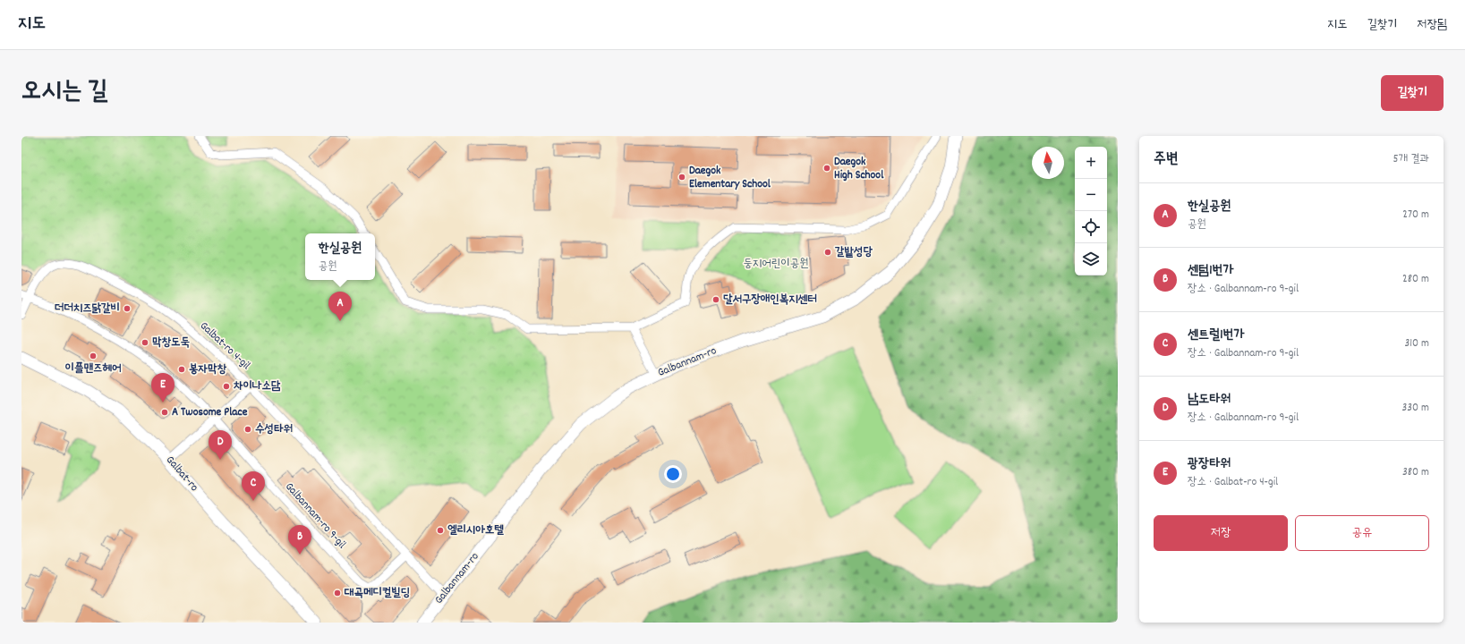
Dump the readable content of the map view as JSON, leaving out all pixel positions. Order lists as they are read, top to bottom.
{
  "streets": {
    "main road": ["Galbannam-ro", "Galbat-ro"],
    "street": ["Galbat-ro 4-gil", "Galbannam-ro 9-gil"]
  },
  "crossings": [
    ["Galbat-ro 4-gil", "Galbat-ro"],
    ["Galbat-ro 4-gil", "Galbannam-ro 9-gil"]
  ],
  "parks": ["둥지어린이공원"],
  "places": [
    "Daegok High School",
    "Daegok Elementary School",
    "갈밭성당",
    "달서구장애인복지센터",
    "더더치즈닭갈비",
    "막창도둑",
    "이플맨즈헤어",
    "봉자막창",
    "차이나소담",
    "A Twosome Place",
    "수성타워",
    "엘리시아호텔",
    "대곡메디컬빌딩"
  ],
  "north": "top",
  "page": {
    "header": "지도",
    "nav": ["지도", "길찾기", "저장됨"],
    "title": "오시는 길",
    "buttons": [
      "길찾기",
      ["저장", "공유"]
    ],
    "heading": ["주변", "5개 결과"],
    "map_buttons": ["+", "−"],
    "list": [
      {
        "mark": "A",
        "name": "한실공원",
        "note": "공원",
        "value": "270 m"
      },
      {
        "mark": "B",
        "name": "센텀1번가",
        "note": "장소 · Galbannam-ro 9-gil",
        "value": "280 m"
      },
      {
        "mark": "C",
        "name": "센트럴1번가",
        "note": "장소 · Galbannam-ro 9-gil",
        "value": "310 m"
      },
      {
        "mark": "D",
        "name": "남도타워",
        "note": "장소 · Galbannam-ro 9-gil",
        "value": "330 m"
      },
      {
        "mark": "E",
        "name": "광장타워",
        "note": "장소 · Galbat-ro 4-gil",
        "value": "380 m"
      }
    ],
    "popup": ["한실공원", "공원"],
    "pins": [
      "A",
      "E",
      "D",
      "C",
      "B"
    ]
  }
}
